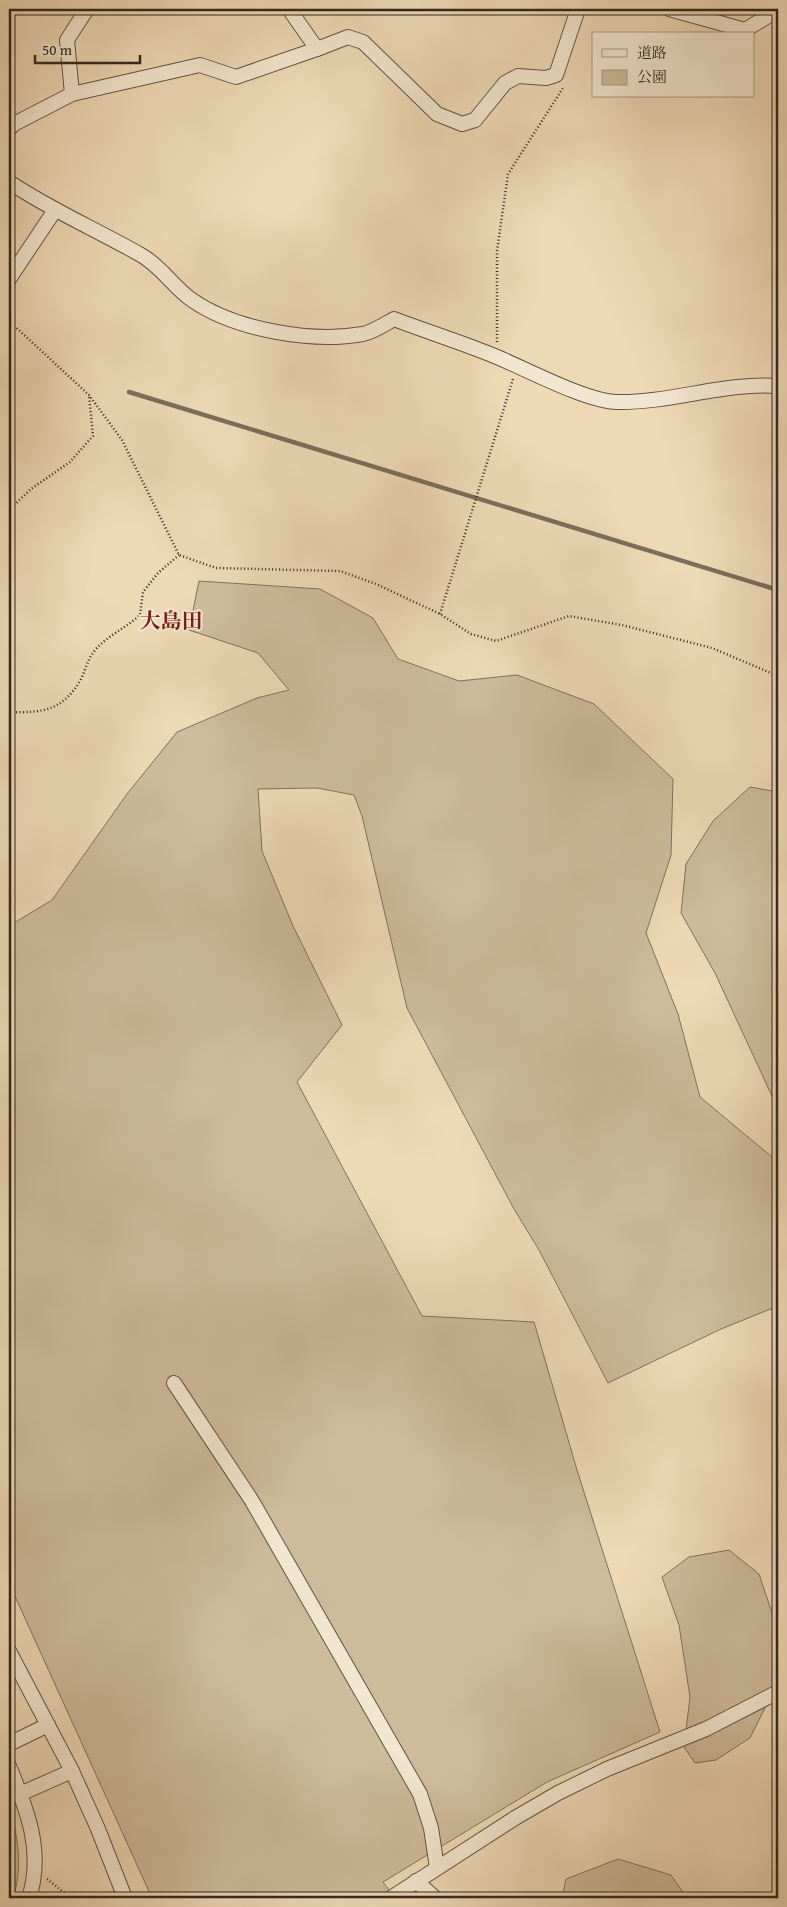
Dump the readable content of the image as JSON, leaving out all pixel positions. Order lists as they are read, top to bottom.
{
  "districts": ["大島田"],
  "legend": ["道路", "公園"],
  "scale_bar": "50 m"
}
